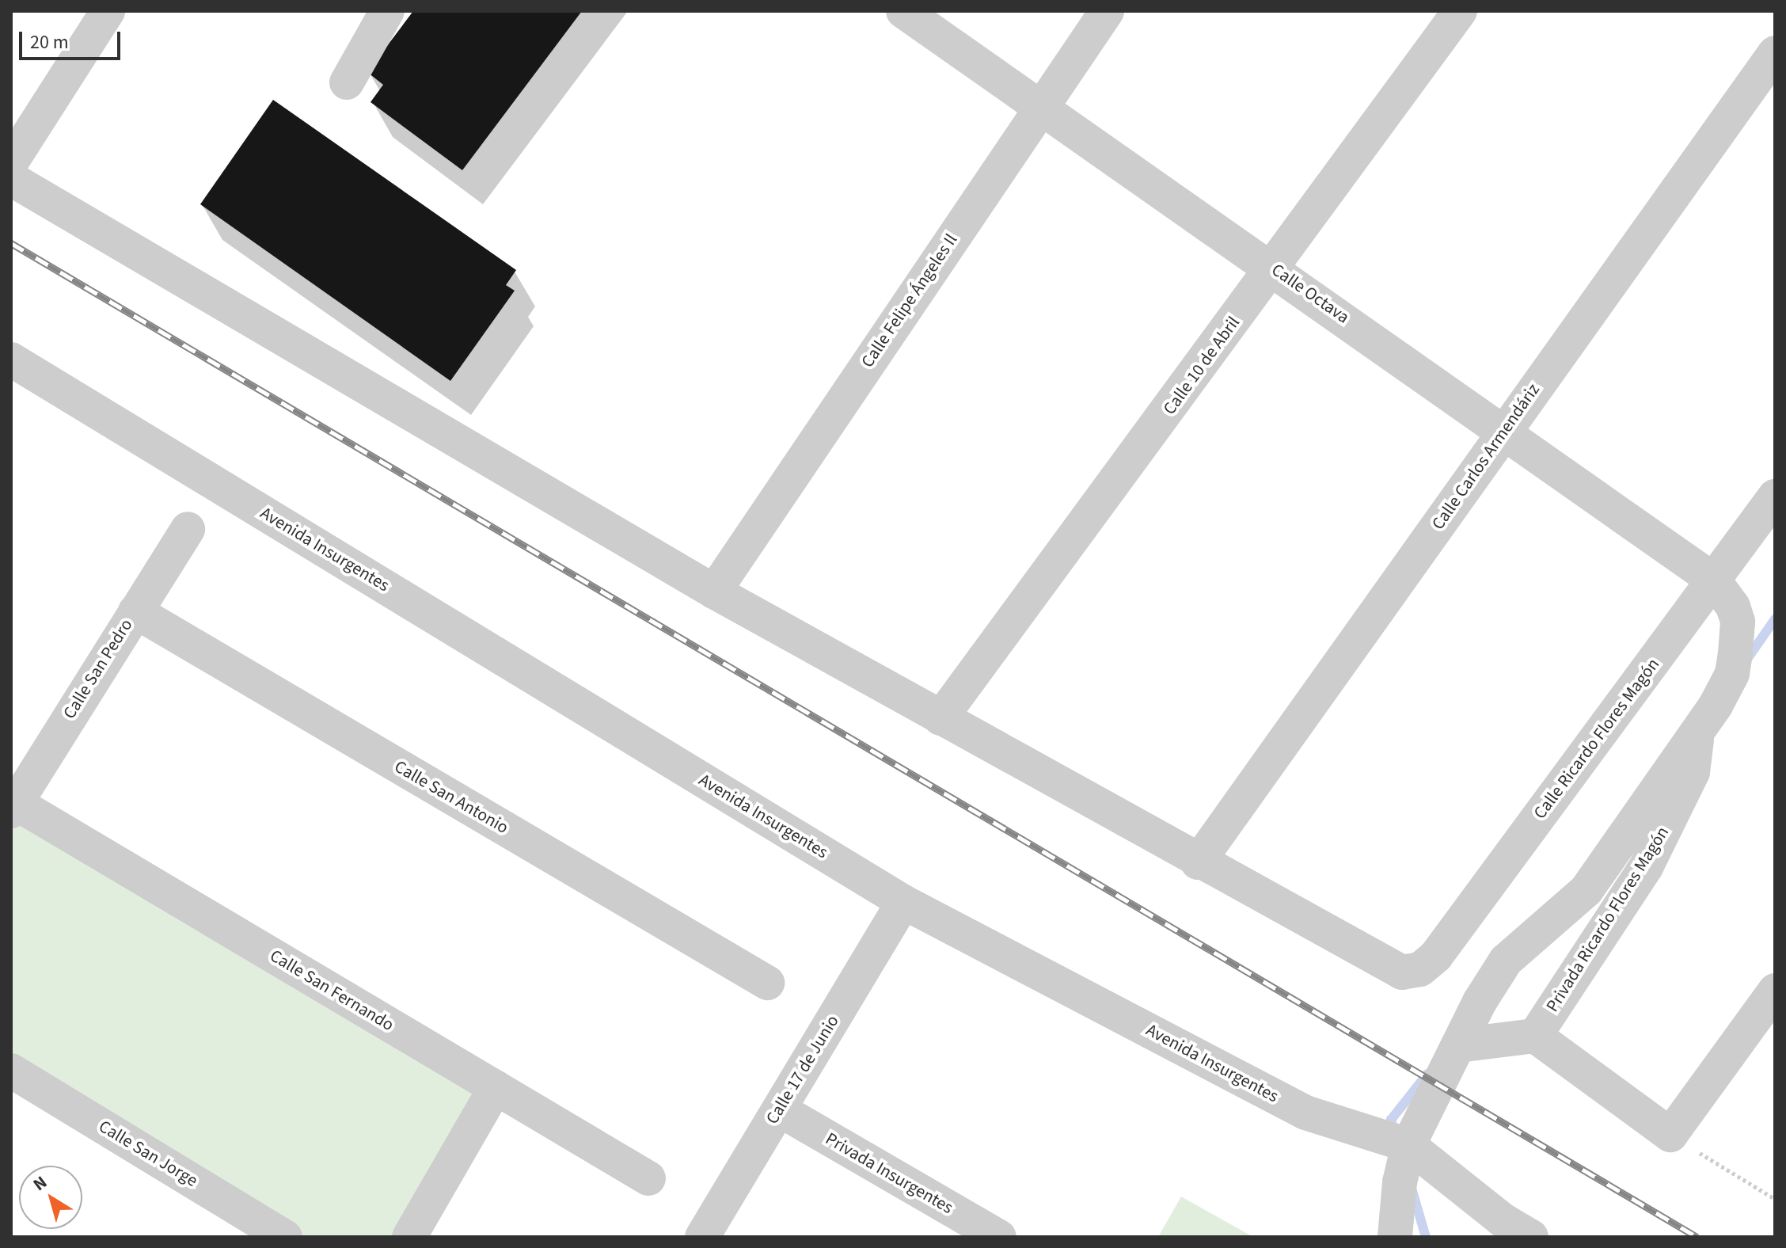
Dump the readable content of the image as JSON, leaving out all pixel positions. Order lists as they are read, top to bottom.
{
  "streets": {
    "street": [
      "Calle Octava",
      "Calle Felipe Ángeles Il",
      "Calle 10 de Abril",
      "Calle Carlos Armendáriz",
      "Avenida Insurgentes",
      "Calle San Pedro",
      "Calle Ricardo Flores Magón",
      "Calle San Antonio",
      "Privada Ricardo Flores Magón",
      "Calle San Fernando",
      "Calle 17 de Junio",
      "Calle San Jorge",
      "Privada Insurgentes"
    ]
  },
  "crossings": [
    ["Calle Octava", "Calle Felipe Ángeles Il"],
    ["Calle Octava", "Calle 10 de Abril"],
    ["Calle Octava", "Calle Carlos Armendáriz"],
    ["Calle Octava", "Avenida Insurgentes"],
    ["Calle Octava", "Calle Ricardo Flores Magón"],
    ["Calle Octava", "Privada Ricardo Flores Magón"],
    ["Calle Carlos Armendáriz", "Calle Ricardo Flores Magón"],
    ["Avenida Insurgentes", "Calle 17 de Junio"],
    ["Calle San Pedro", "Calle San Antonio"],
    ["Calle San Pedro", "Calle San Fernando"],
    ["Calle 17 de Junio", "Privada Insurgentes"]
  ],
  "scale_bar": "20 m",
  "north": "top left"
}
